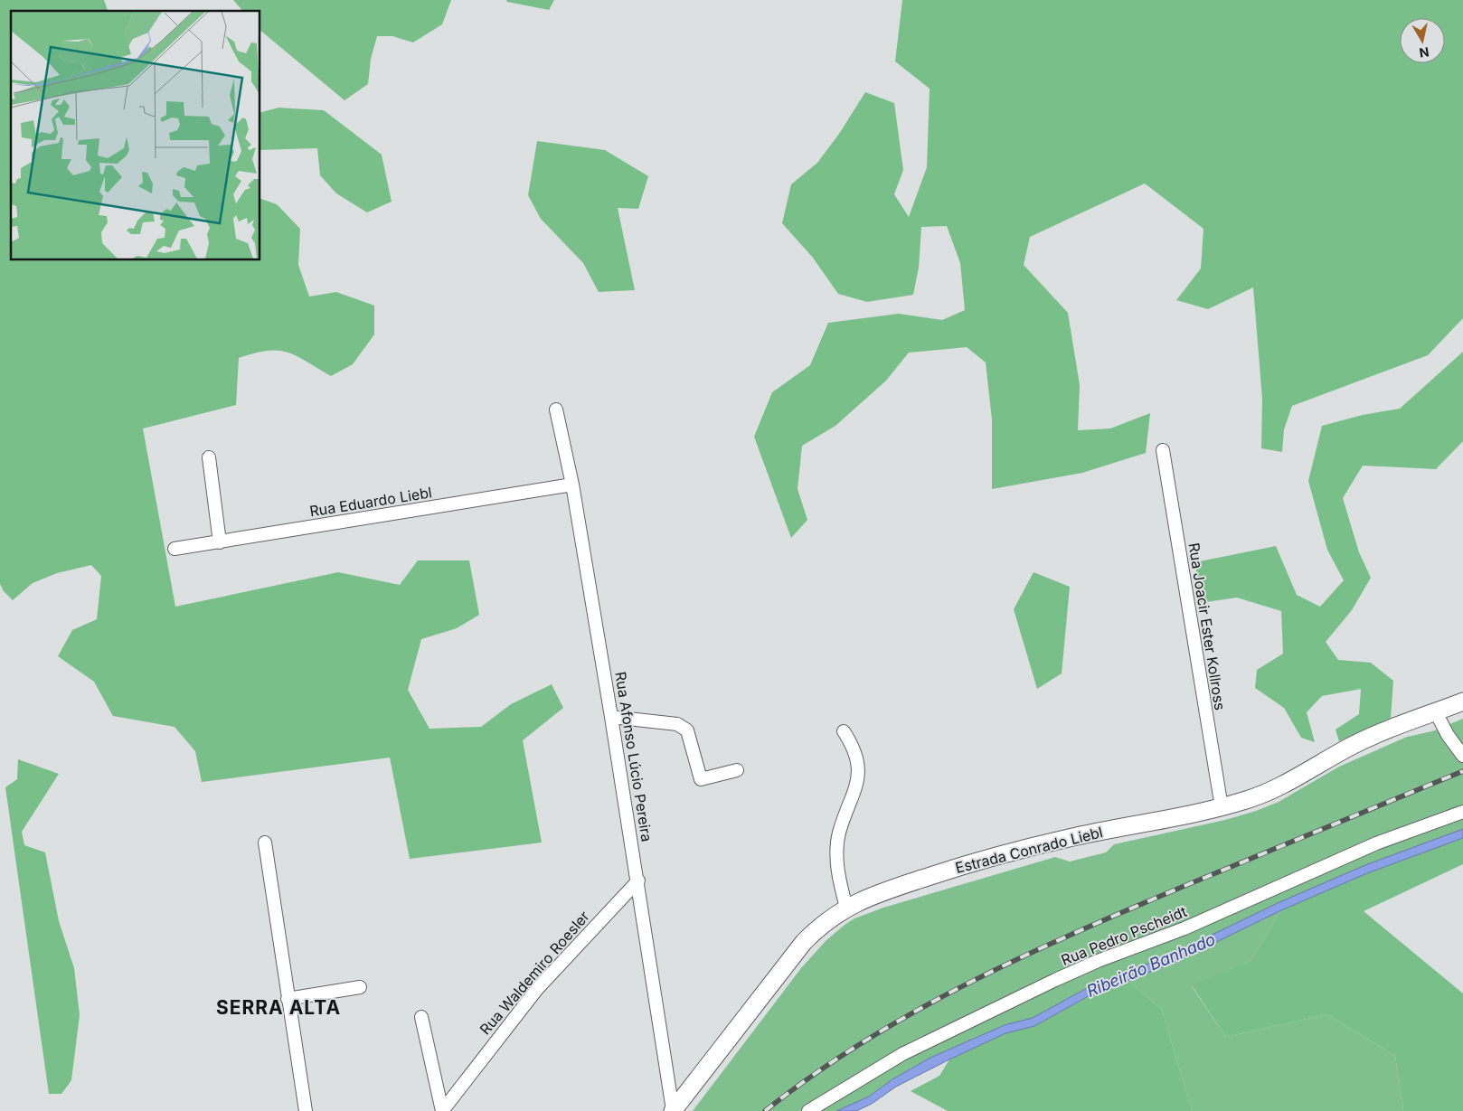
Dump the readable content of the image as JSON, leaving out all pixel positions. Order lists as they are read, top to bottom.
{
  "streets": {
    "main road": ["Estrada Conrado Liebl"],
    "street": [
      "Rua Eduardo Liebl",
      "Rua Joacir Ester Kollross",
      "Rua Afonso Lúcio Pereira",
      "Rua Pedro Pscheidt",
      "Rua Waldemiro Roesler"
    ]
  },
  "crossings": [
    ["Rua Eduardo Liebl", "Rua Afonso Lúcio Pereira"],
    ["Rua Joacir Ester Kollross", "Estrada Conrado Liebl"],
    ["Rua Afonso Lúcio Pereira", "Estrada Conrado Liebl"],
    ["Rua Afonso Lúcio Pereira", "Rua Waldemiro Roesler"]
  ],
  "districts": ["SERRA ALTA"],
  "water": ["Ribeirão Banhado"],
  "north": "bottom"
}
